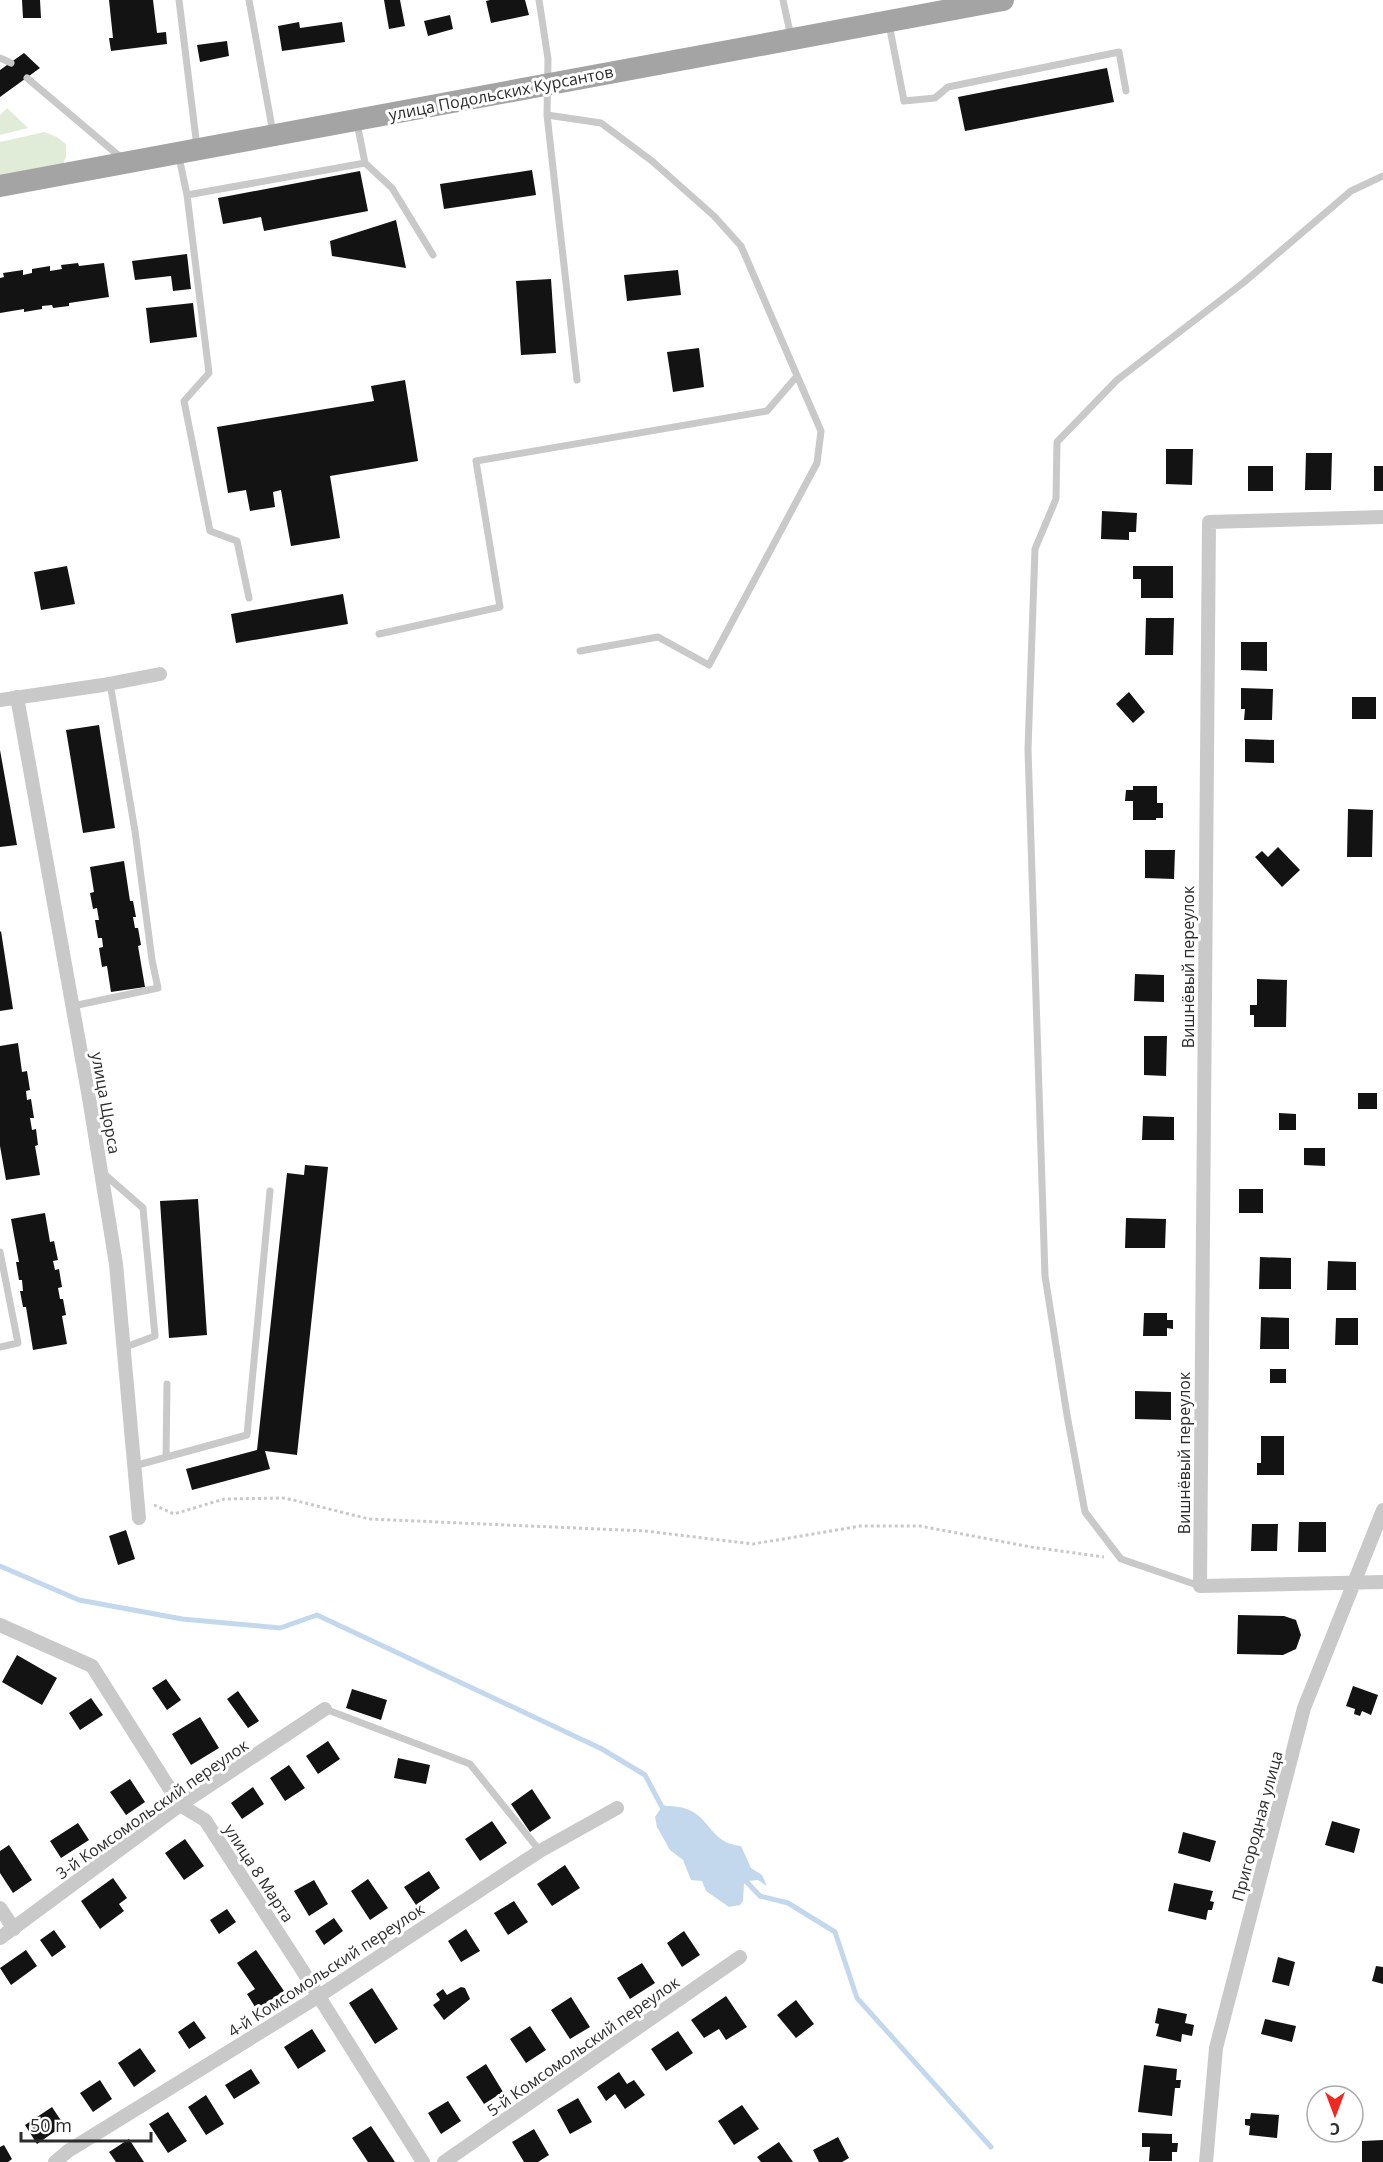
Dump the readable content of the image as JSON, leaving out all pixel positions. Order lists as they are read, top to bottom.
{
  "streets": {
    "main road": ["улица Подольских Курсантов"],
    "street": [
      "Вишнёвый переулок",
      "улица Щорса",
      "3-й Комсомольский переулок",
      "Пригородная улица",
      "улица 8 Марта",
      "4-й Комсомольский переулок",
      "5-й Комсомольский переулок"
    ]
  },
  "crossings": [
    ["3-й Комсомольский переулок", "улица 8 Марта"],
    ["улица 8 Марта", "4-й Комсомольский переулок"]
  ],
  "scale_bar": "50 m",
  "north": "bottom"
}
